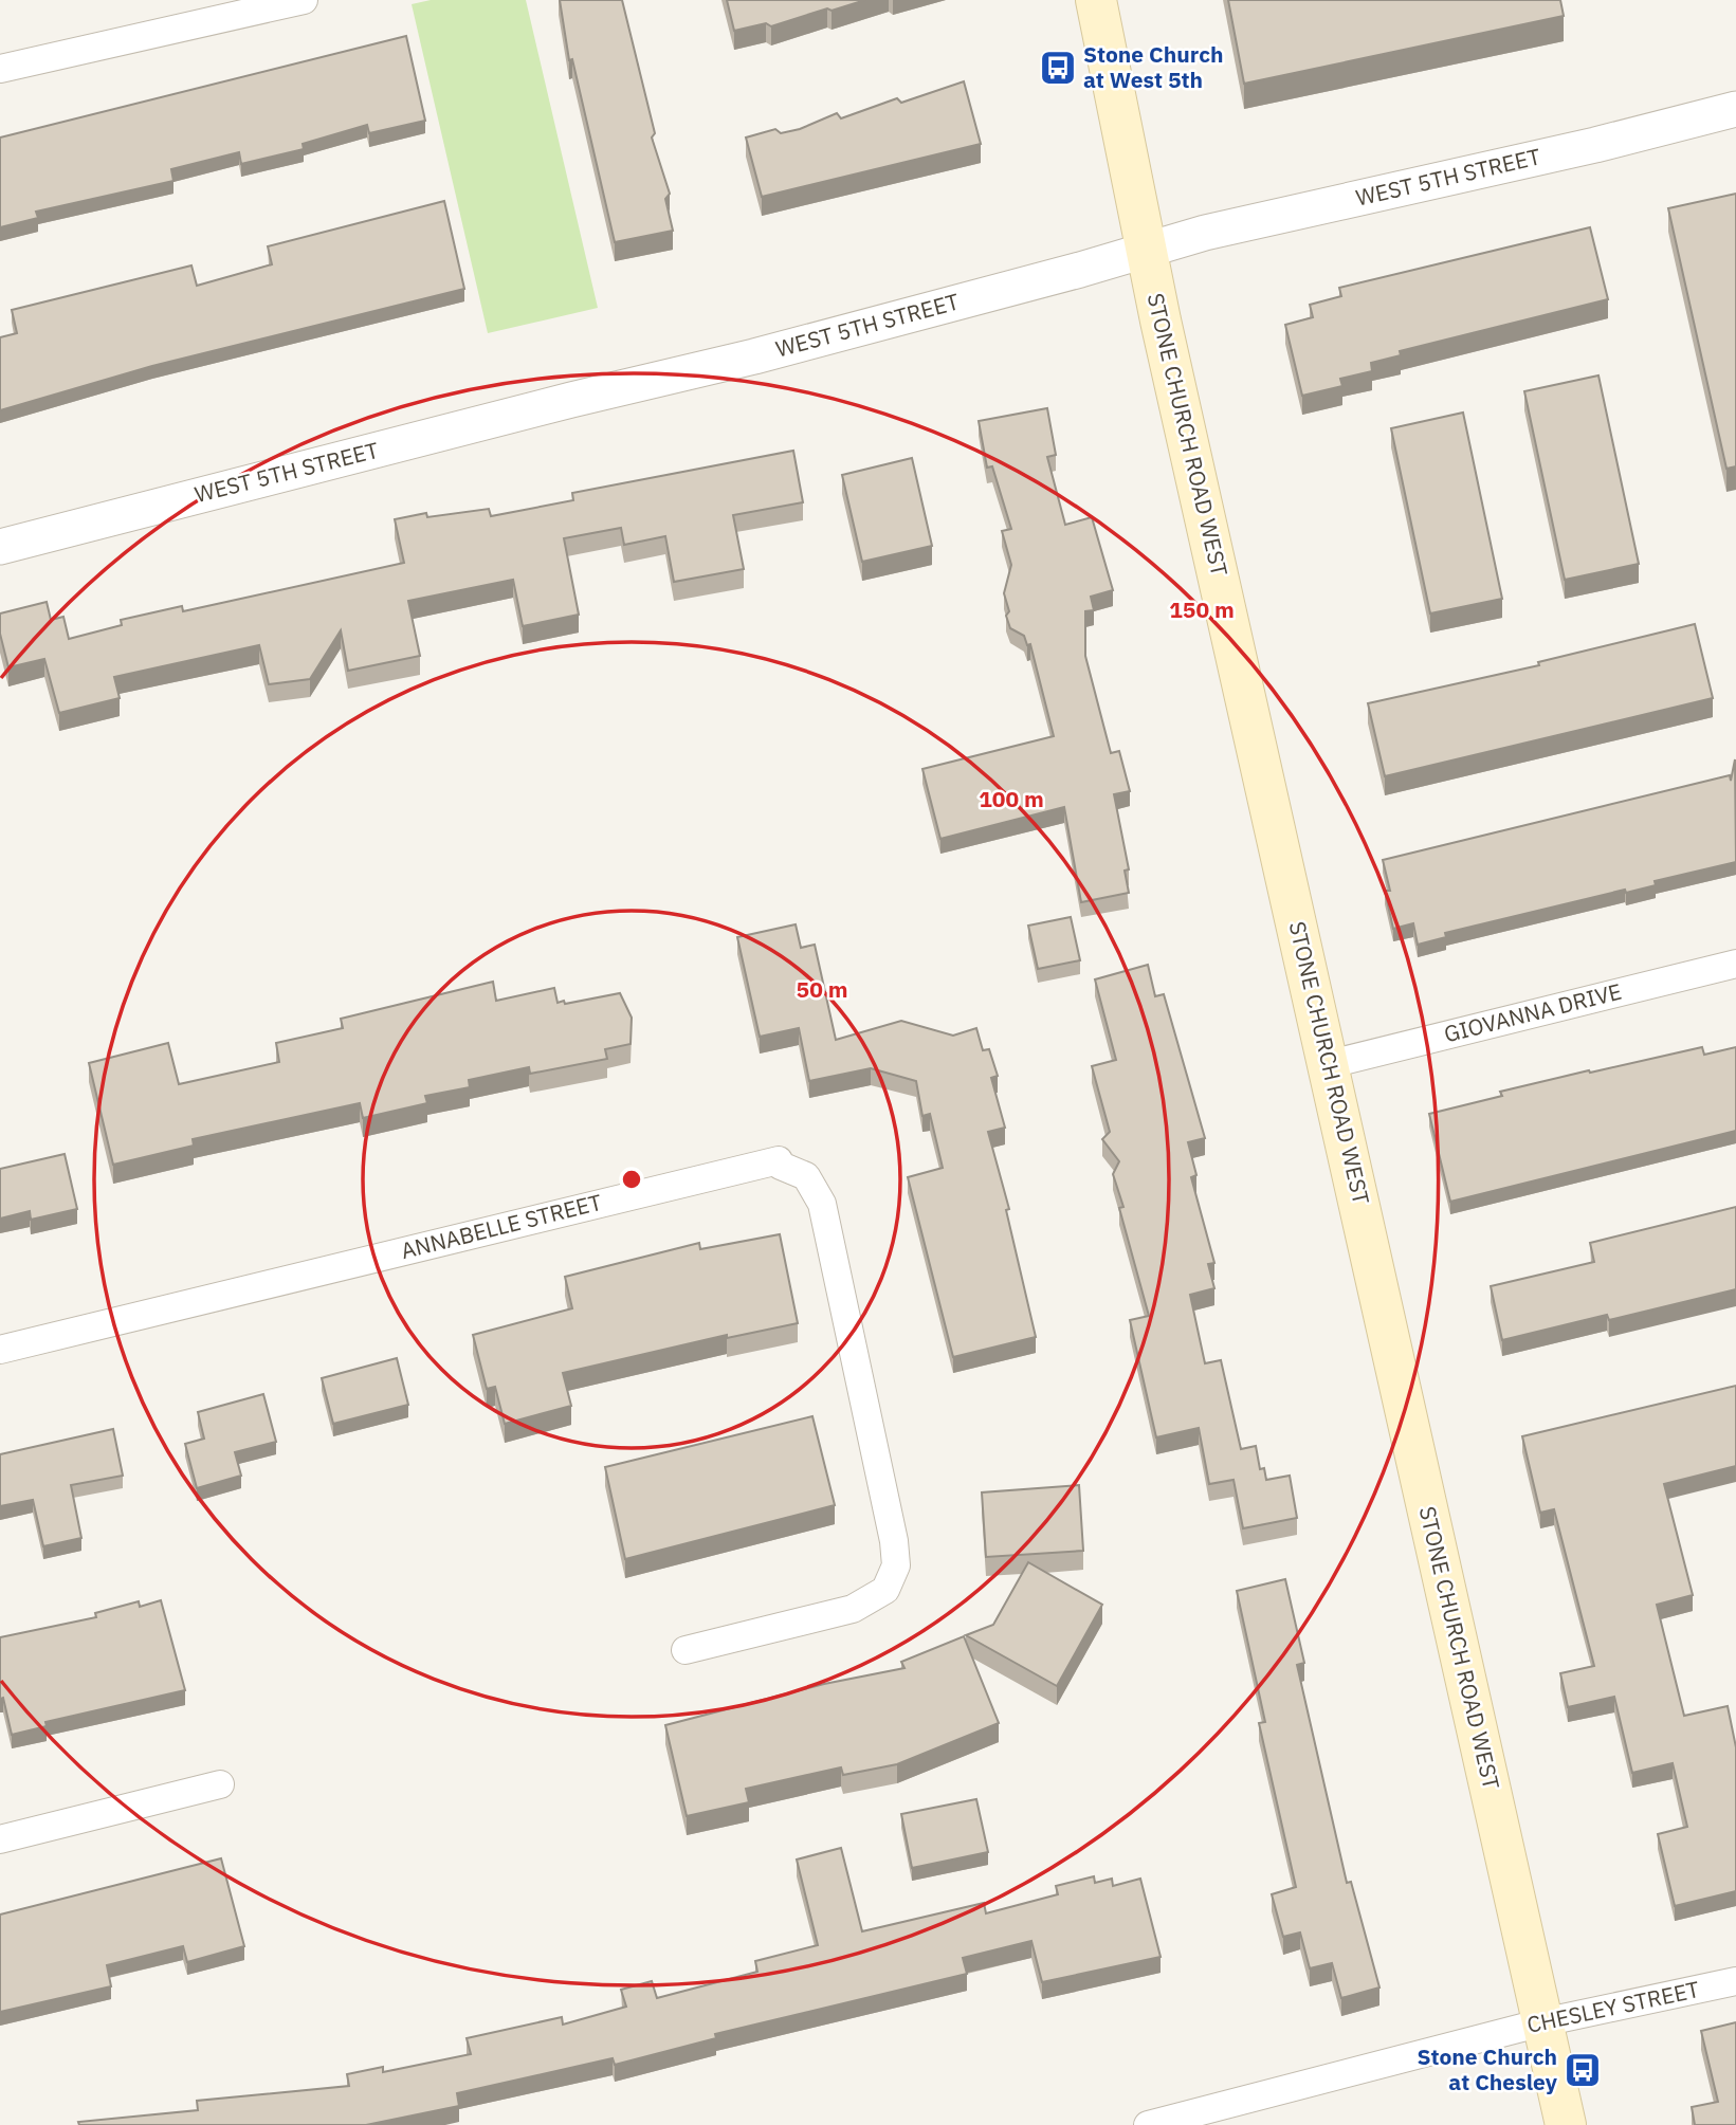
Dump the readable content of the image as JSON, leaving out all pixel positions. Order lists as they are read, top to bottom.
{
  "streets": {
    "main road": ["STONE CHURCH ROAD WEST"],
    "street": [
      "WEST 5TH STREET",
      "GIOVANNA DRIVE",
      "ANNABELLE STREET",
      "CHESLEY STREET"
    ]
  },
  "crossings": [
    ["WEST 5TH STREET", "STONE CHURCH ROAD WEST"],
    ["STONE CHURCH ROAD WEST", "GIOVANNA DRIVE"],
    ["STONE CHURCH ROAD WEST", "CHESLEY STREET"]
  ],
  "places": {
    "bus stop": ["Stone Church at West 5th", "Stone Church at Chesley"]
  },
  "rings": ["150 m", "100 m", "50 m"]
}
